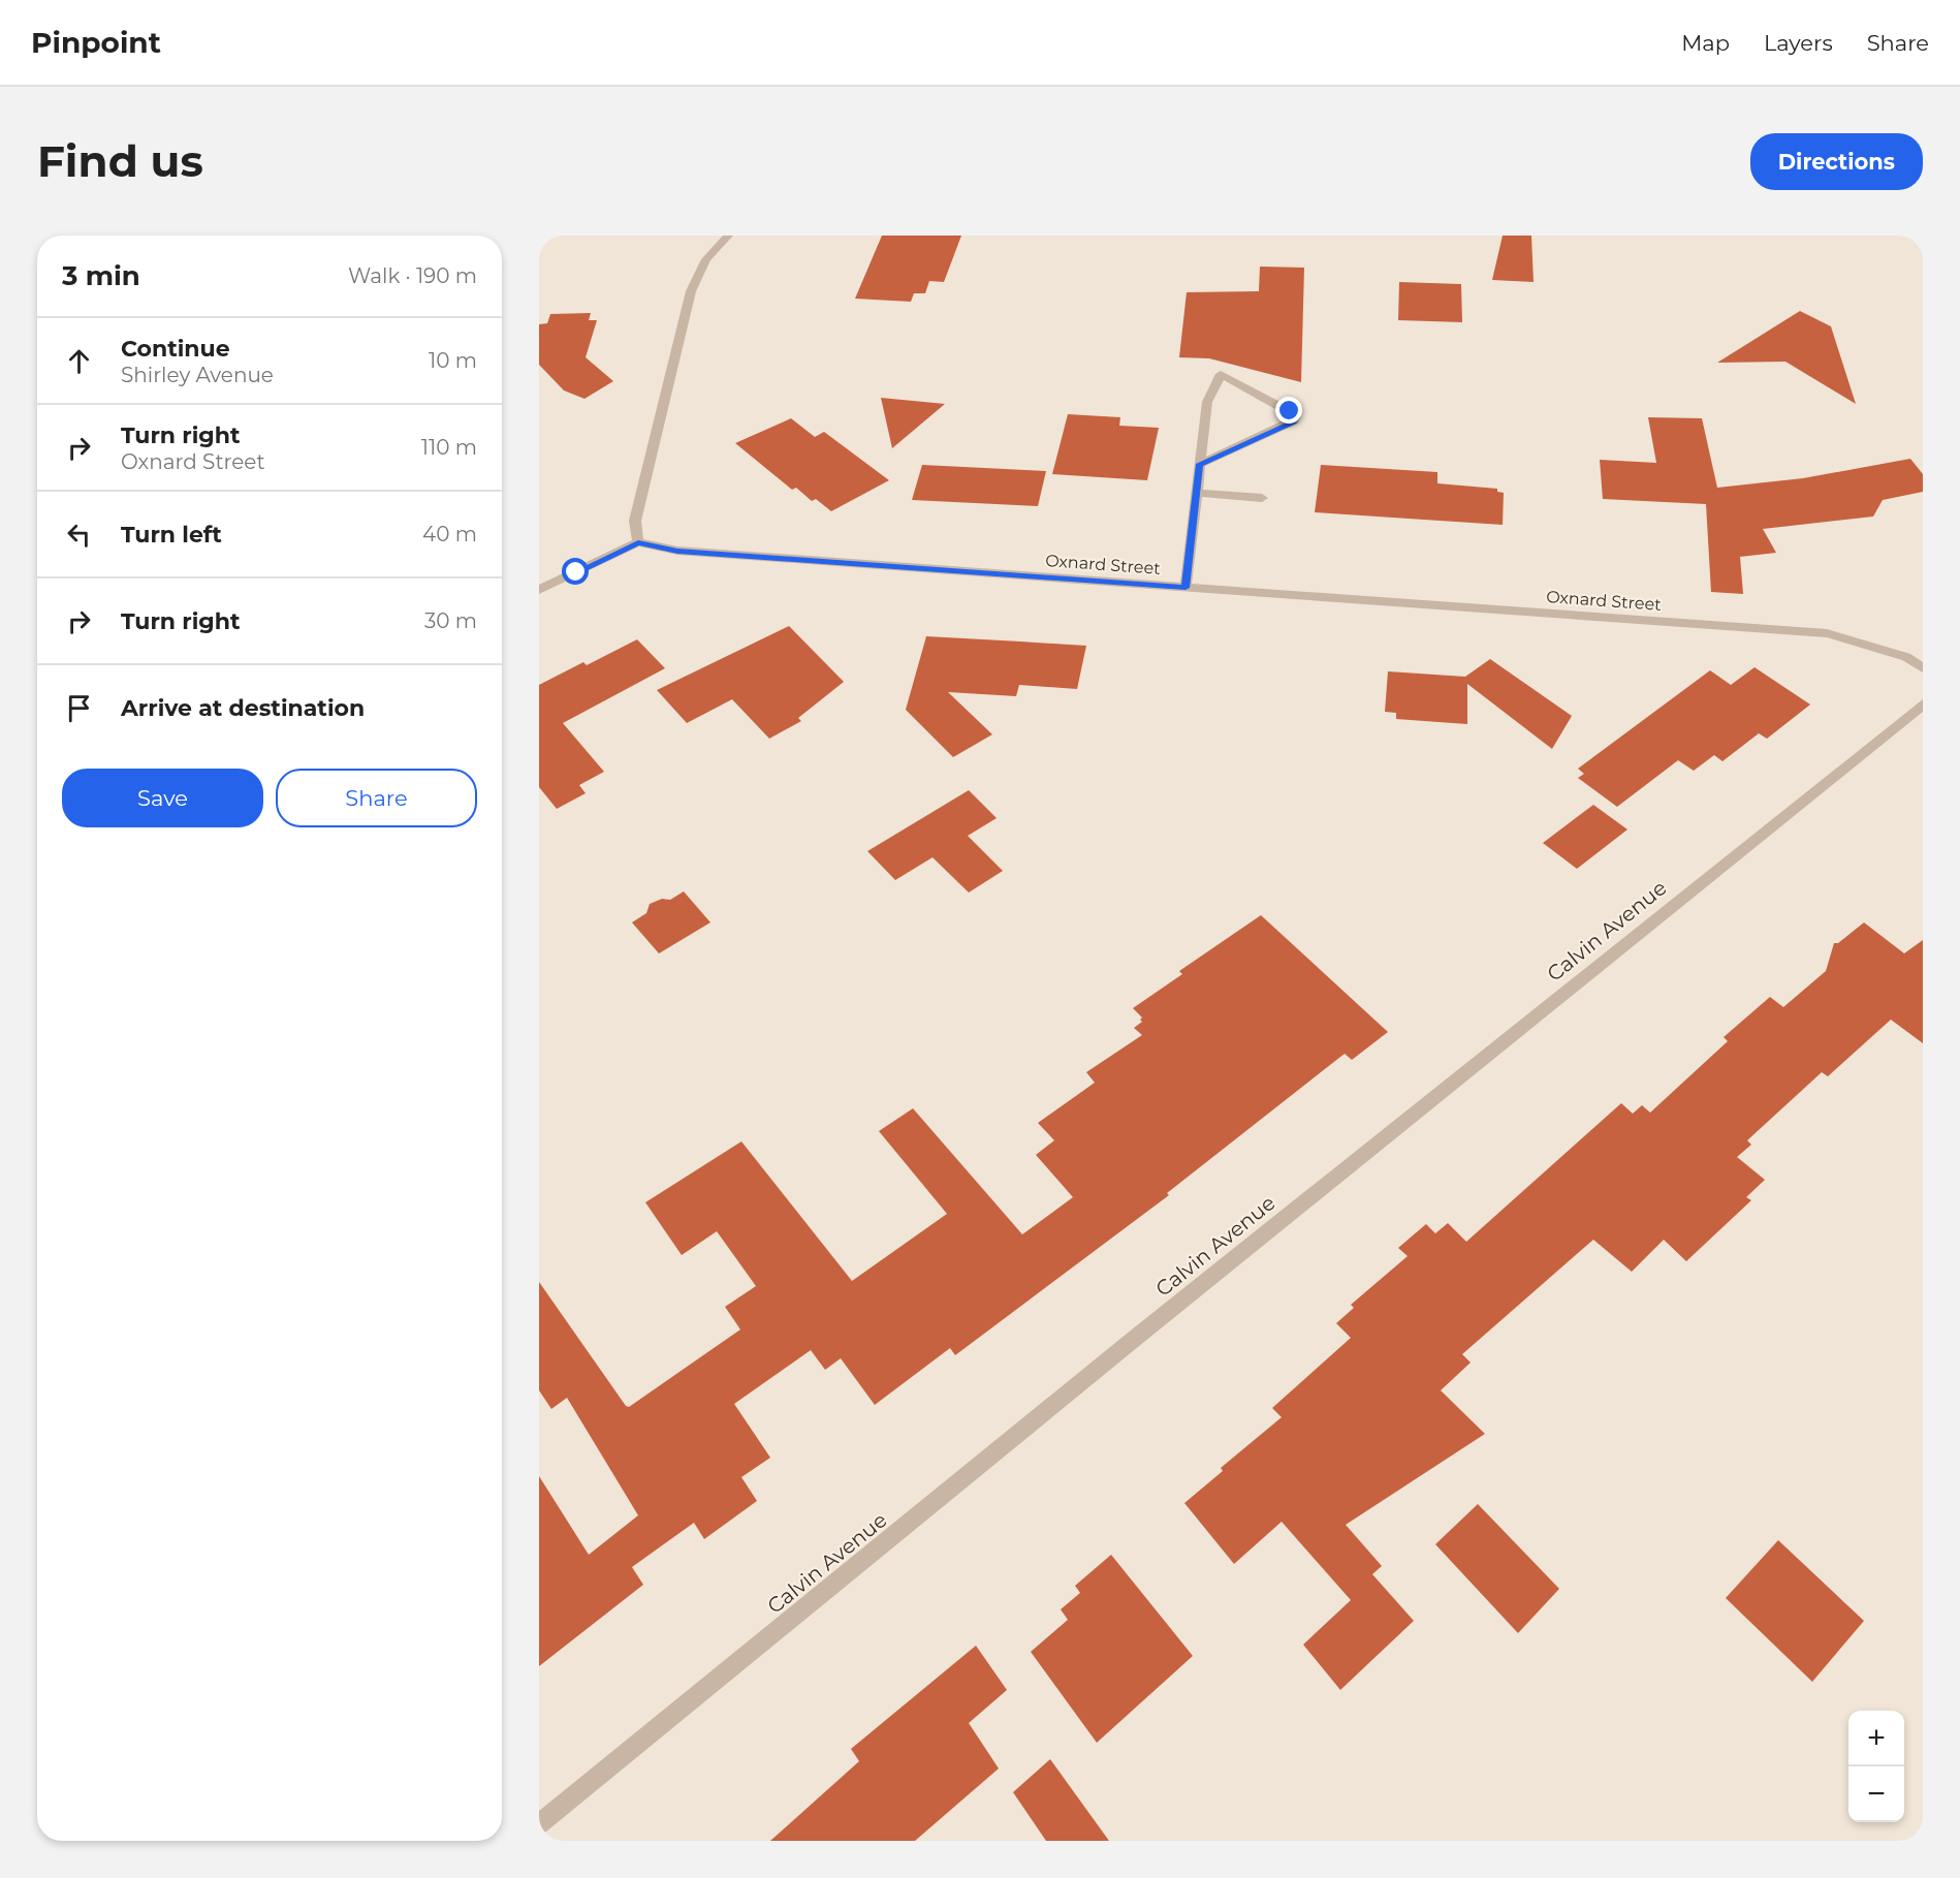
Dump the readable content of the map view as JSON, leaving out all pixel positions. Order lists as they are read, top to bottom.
{
  "streets": {
    "street": ["Oxnard Street", "Calvin Avenue"]
  },
  "page": {
    "header": "Pinpoint",
    "nav": ["Map", "Layers", "Share"],
    "buttons": [
      "Directions",
      ["Save", "Share"]
    ],
    "title": "Find us",
    "heading": ["3 min", "Walk · 190 m"],
    "list": [
      ["Continue", "Shirley Avenue", "10 m"],
      ["Turn right", "Oxnard Street", "110 m"],
      ["Turn left", "40 m"],
      ["Turn right", "30 m"],
      "Arrive at destination"
    ],
    "map_buttons": ["+", "−"]
  }
}
